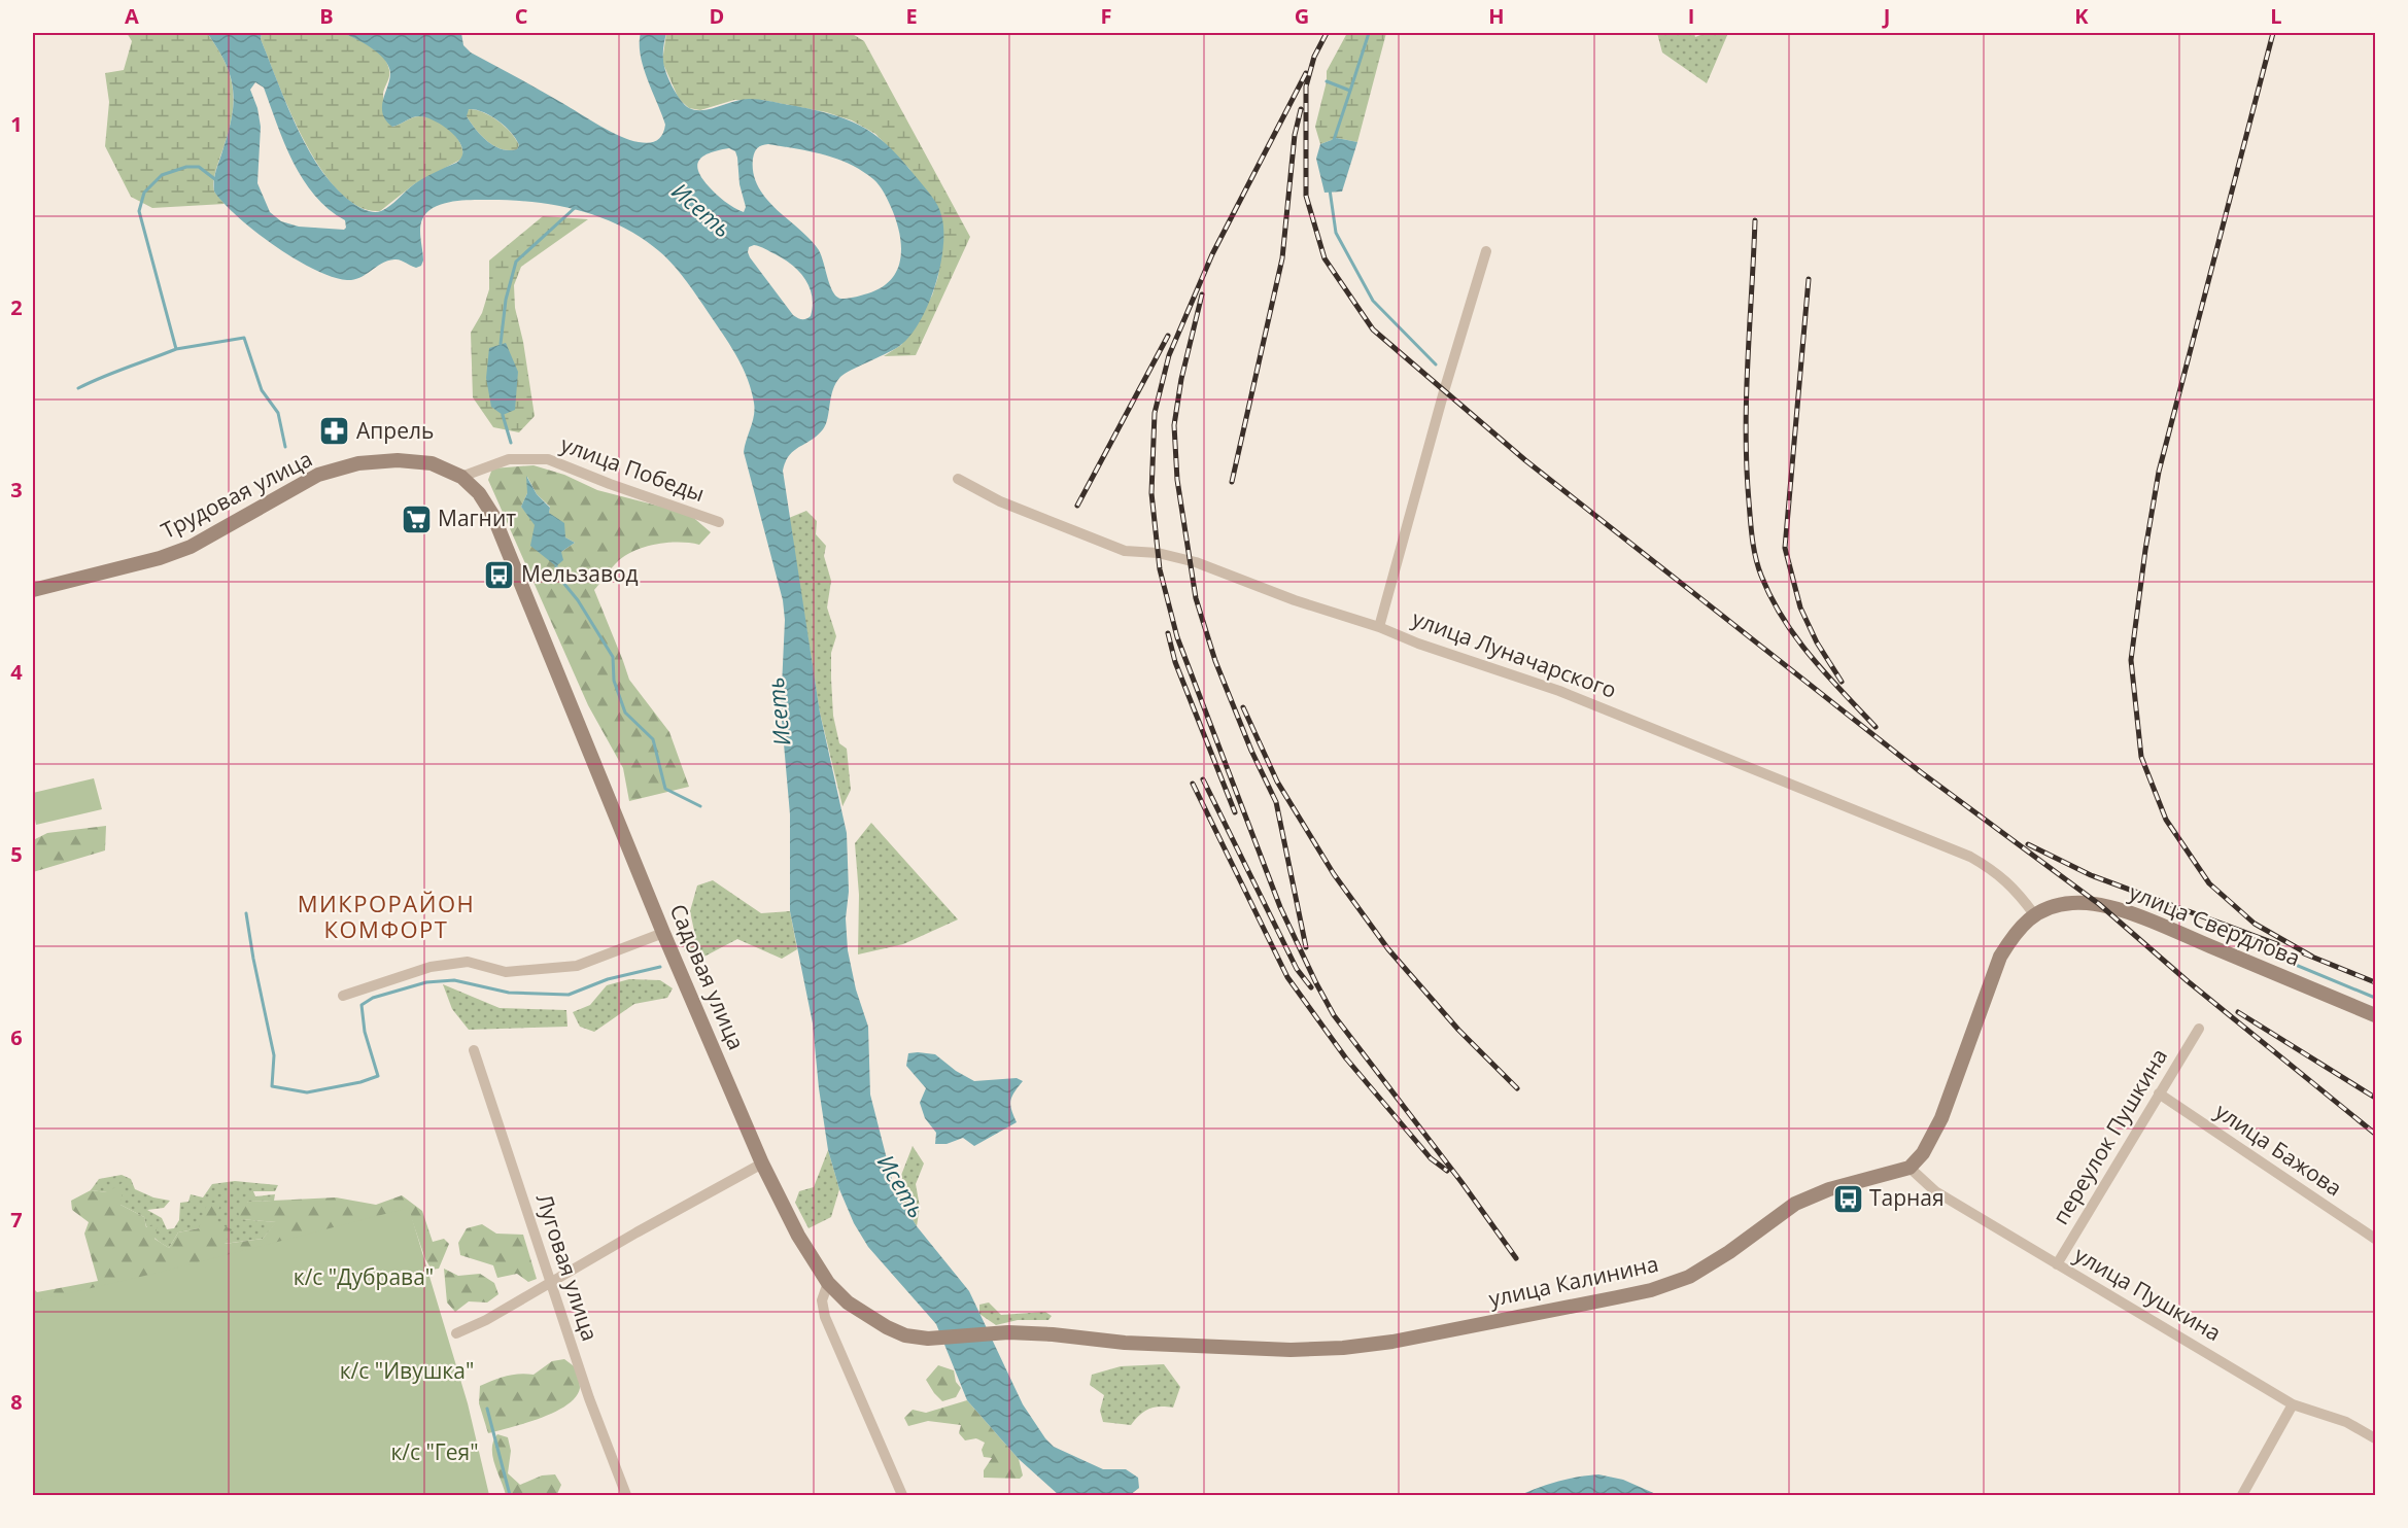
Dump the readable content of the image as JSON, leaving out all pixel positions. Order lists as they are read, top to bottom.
{
  "streets": {
    "main road": [
      "Трудовая улица",
      "улица Свердлова",
      "Садовая улица",
      "улица Калинина"
    ],
    "street": [
      "улица Победы",
      "улица Луначарского",
      "переулок Пушкина",
      "улица Бажова",
      "Луговая улица",
      "улица Пушкина"
    ]
  },
  "crossings": [
    ["улица Победы", "Трудовая улица"],
    ["улица Победы", "Садовая улица"],
    ["Трудовая улица", "Садовая улица"],
    ["улица Луначарского", "улица Свердлова"],
    ["Садовая улица", "улица Калинина"],
    ["переулок Пушкина", "улица Бажова"],
    ["переулок Пушкина", "улица Пушкина"],
    ["улица Калинина", "улица Пушкина"]
  ],
  "districts": ["МИКРОРАЙОН КОМФОРТ"],
  "water": ["Исеть"],
  "parks": ["к/с \"Дубрава\"", "к/с \"Ивушка\"", "к/с \"Гея\""],
  "places": {
    "pharmacy": ["Апрель"],
    "supermarket": ["Магнит"],
    "bus stop": ["Мельзавод", "Тарная"]
  },
  "grid": {
    "columns": [
      "A",
      "B",
      "C",
      "D",
      "E",
      "F",
      "G",
      "H",
      "I",
      "J",
      "K",
      "L"
    ],
    "rows": [
      "1",
      "2",
      "3",
      "4",
      "5",
      "6",
      "7",
      "8"
    ]
  }
}
